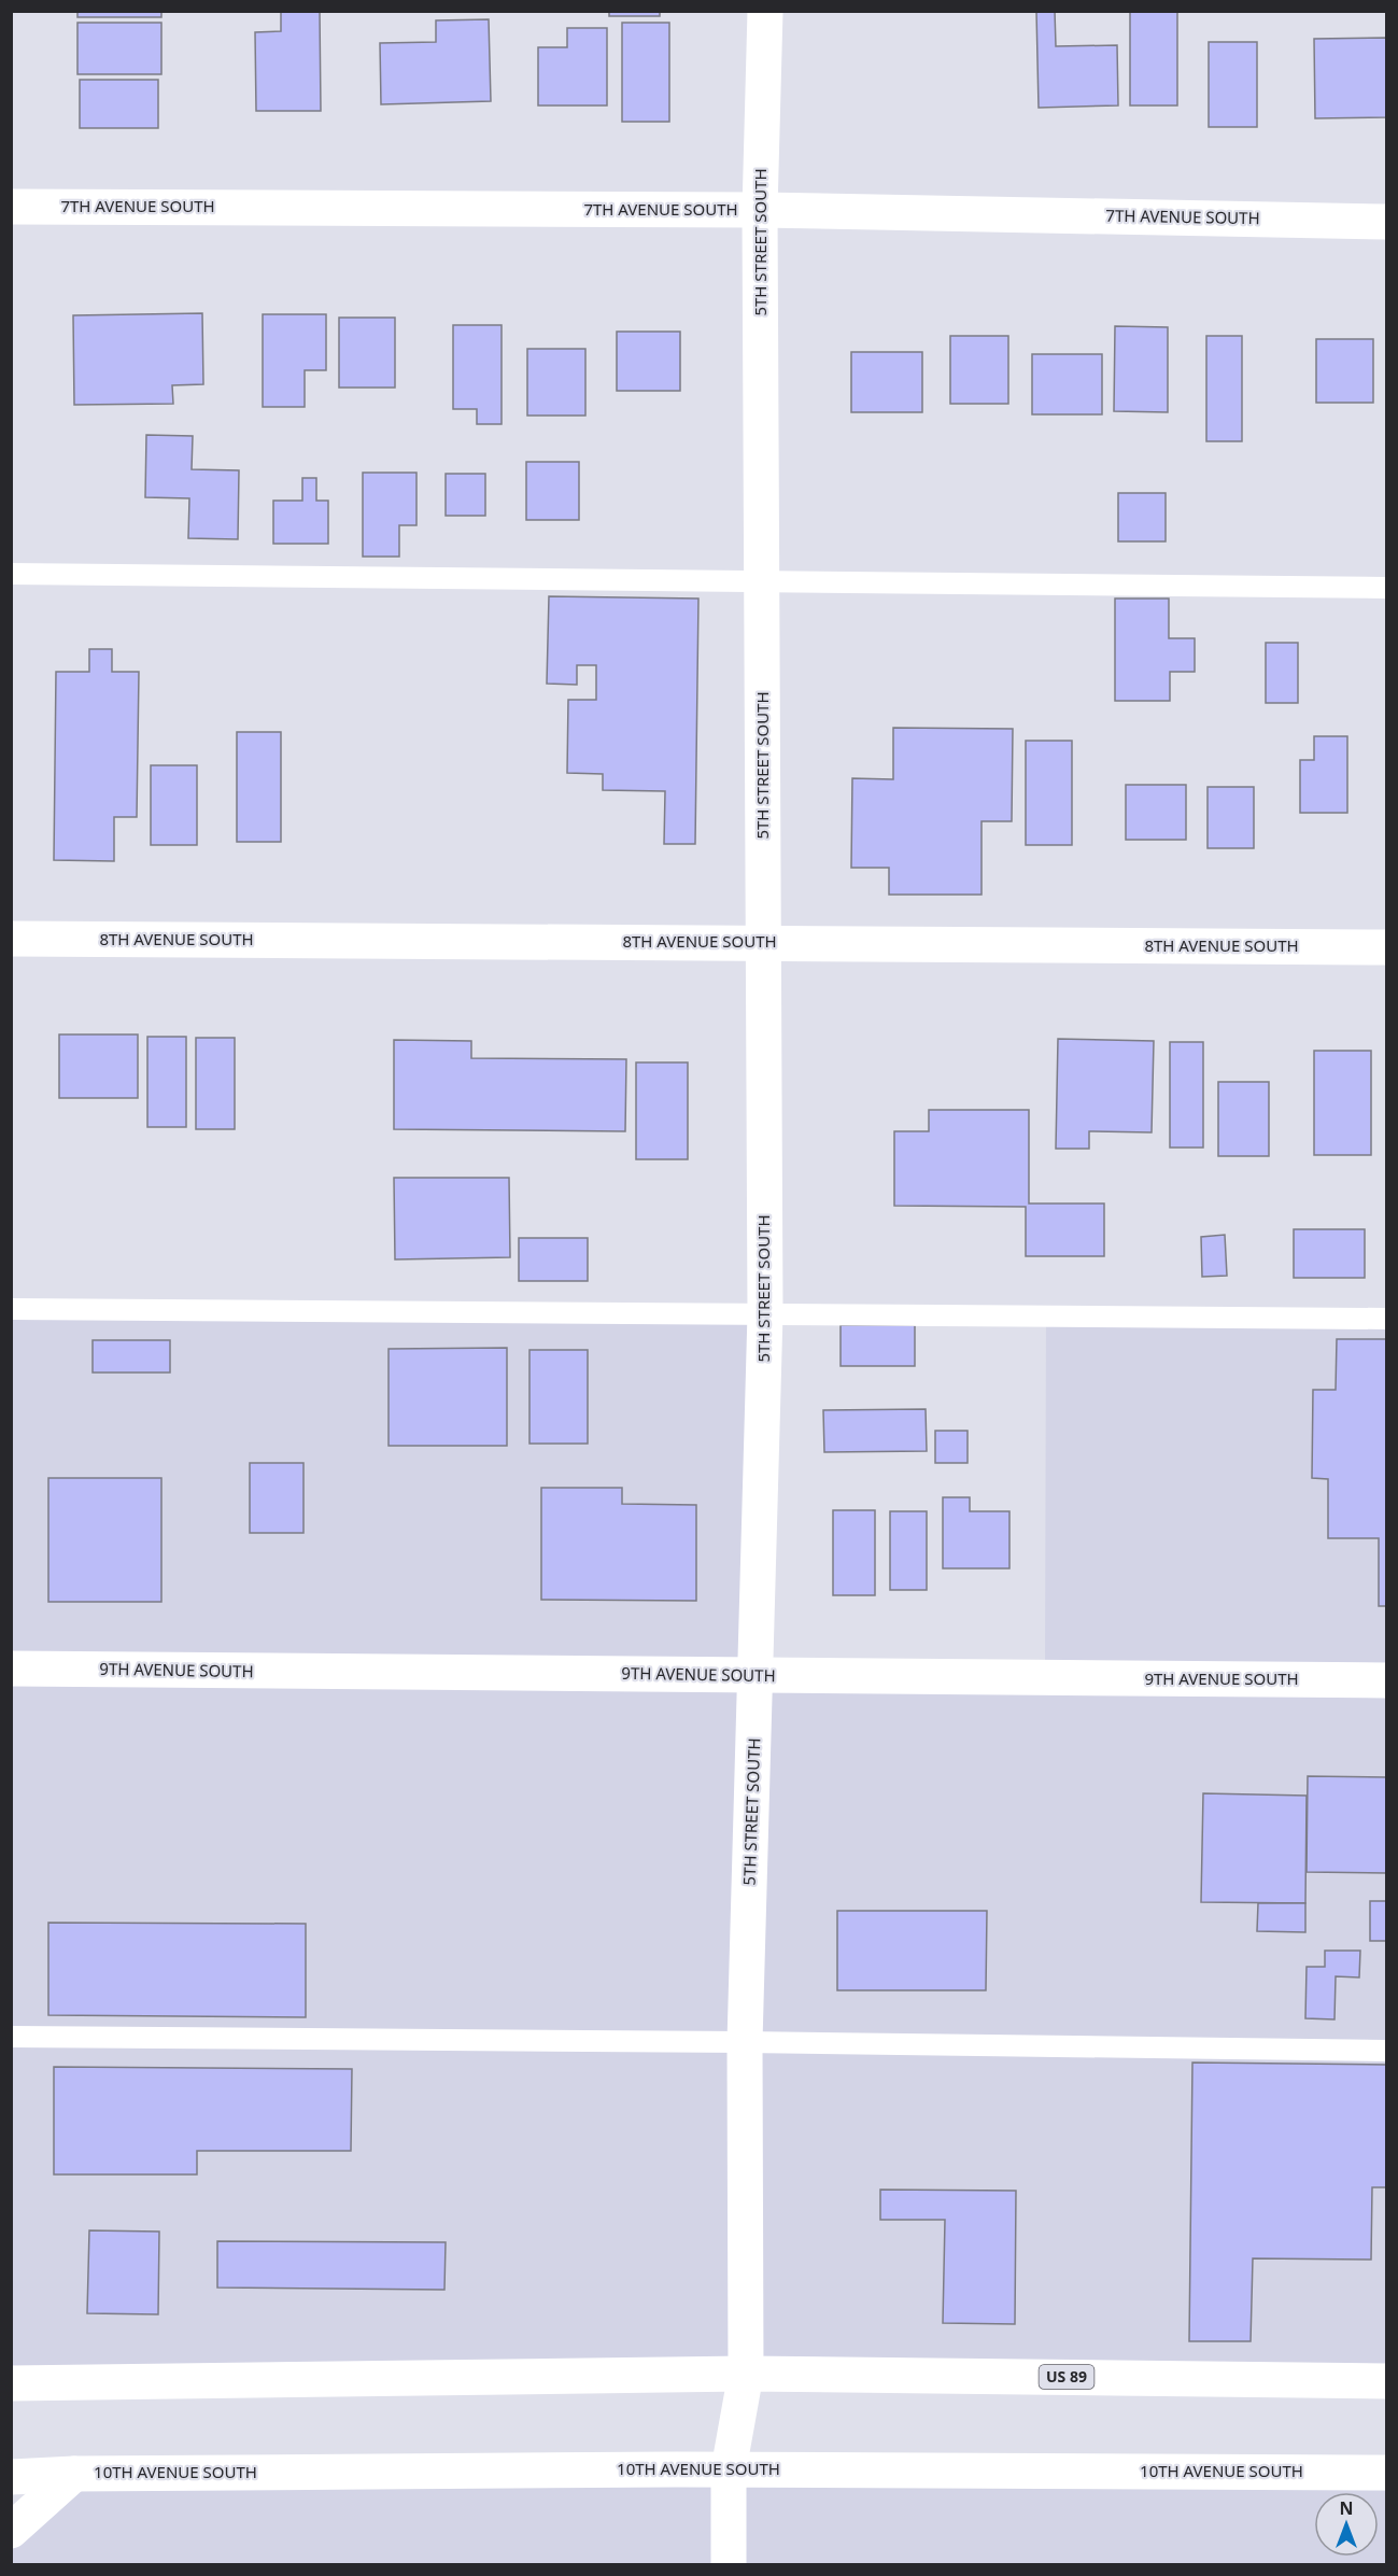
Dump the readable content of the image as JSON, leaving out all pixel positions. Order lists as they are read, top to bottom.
{
  "streets": {
    "main road": [
      "7TH AVENUE SOUTH",
      "5TH STREET SOUTH",
      "8TH AVENUE SOUTH",
      "9TH AVENUE SOUTH",
      "US 89",
      "10TH AVENUE SOUTH"
    ]
  },
  "crossings": [
    ["7TH AVENUE SOUTH", "5TH STREET SOUTH"],
    ["5TH STREET SOUTH", "8TH AVENUE SOUTH"],
    ["5TH STREET SOUTH", "9TH AVENUE SOUTH"],
    ["5TH STREET SOUTH", "US 89"],
    ["5TH STREET SOUTH", "10TH AVENUE SOUTH"]
  ],
  "north": "top"
}
